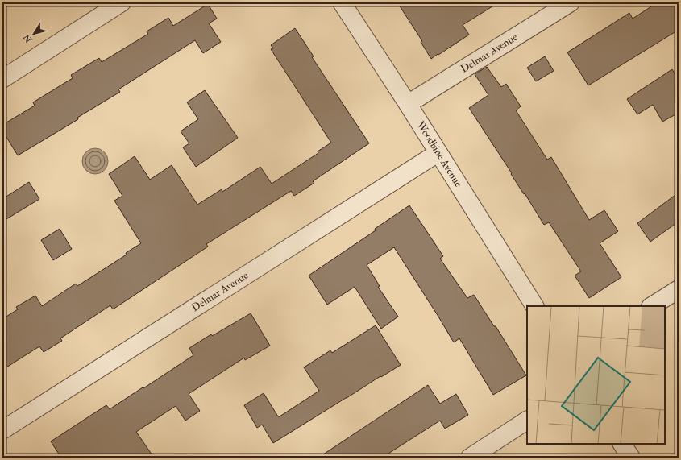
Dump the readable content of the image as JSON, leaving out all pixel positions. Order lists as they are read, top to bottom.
{
  "streets": {
    "street": ["Delmar Avenue", "Woodbine Avenue"]
  },
  "crossings": [
    ["Delmar Avenue", "Woodbine Avenue"]
  ],
  "north": "bottom left"
}
